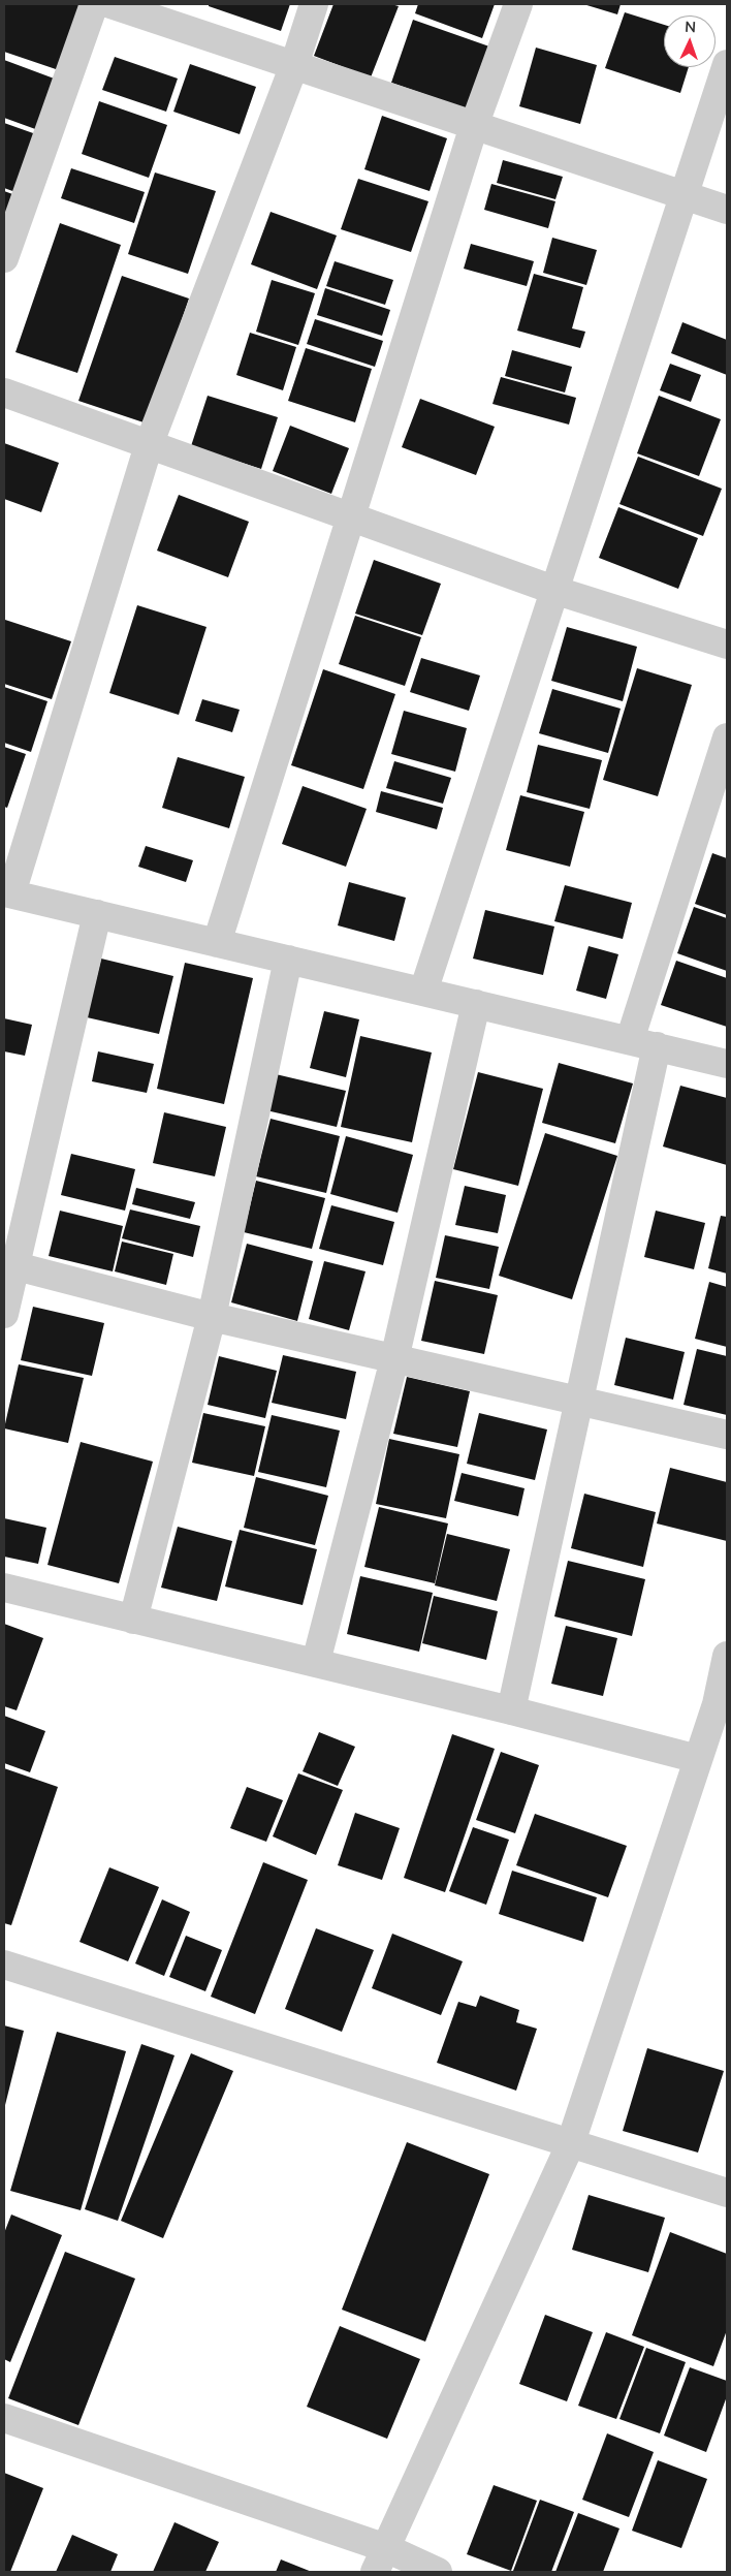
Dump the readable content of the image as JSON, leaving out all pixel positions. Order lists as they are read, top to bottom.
{
  "north": "top"
}
